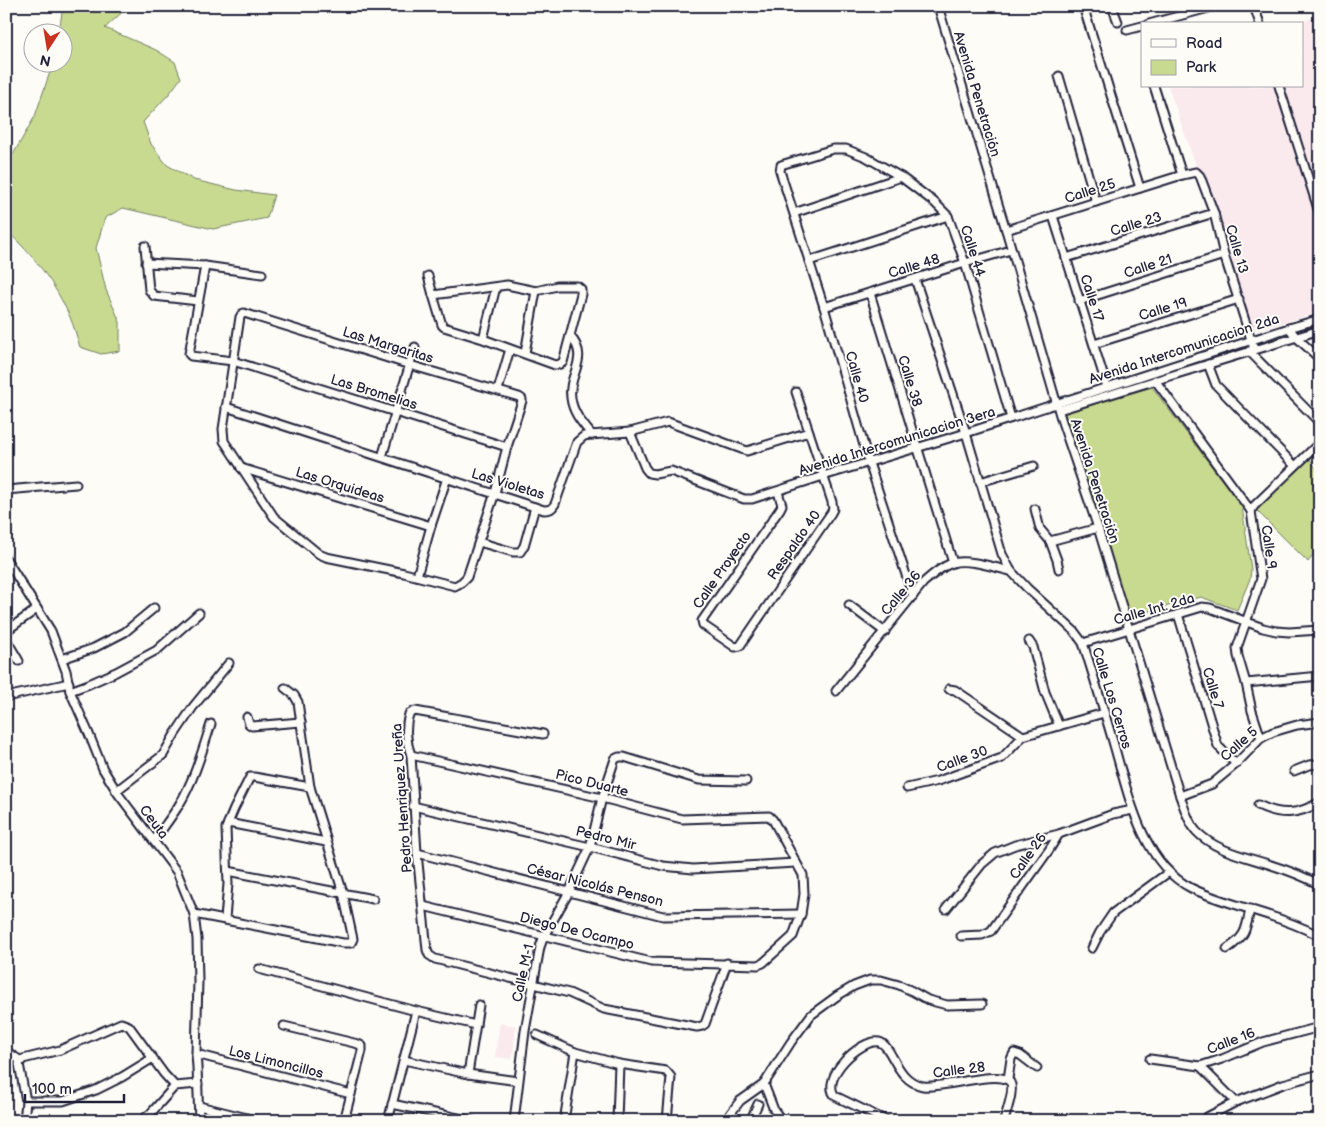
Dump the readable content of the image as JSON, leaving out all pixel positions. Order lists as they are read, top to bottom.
{
  "streets": {
    "street": [
      "Avenida Penetración",
      "Calle 25",
      "Calle 23",
      "Calle 13",
      "Calle 44",
      "Calle 48",
      "Calle 21",
      "Calle 17",
      "Calle 19",
      "Las Margaritas",
      "Avenida Intercomunicacion 2da",
      "Calle 40",
      "Calle 38",
      "Las Bromelias",
      "Avenida Intercomunicacion 3era",
      "Las Violetas",
      "Las Orquideas",
      "Respaldo 40",
      "Calle 9",
      "Calle Proyecto",
      "Calle 36",
      "Calle Int. 2da",
      "Calle 7",
      "Calle Los Cerros",
      "Calle 5",
      "Calle 30",
      "Pico Duarte",
      "Pedro Henriquez Ureña",
      "Ceuta",
      "Pedro Mir",
      "Calle 26",
      "César Nicolás Penson",
      "Diego De Ocampo",
      "Calle M-1",
      "Calle 16",
      "Los Limoncillos",
      "Calle 28"
    ]
  },
  "crossings": [
    ["Avenida Penetración", "Calle 25"],
    ["Avenida Penetración", "Calle 48"],
    ["Avenida Penetración", "Avenida Intercomunicacion 2da"],
    ["Avenida Penetración", "Avenida Intercomunicacion 3era"],
    ["Avenida Penetración", "Calle Int. 2da"],
    ["Avenida Penetración", "Calle 5"],
    ["Calle 25", "Calle 13"],
    ["Calle 25", "Calle 17"],
    ["Calle 23", "Calle 13"],
    ["Calle 23", "Calle 17"],
    ["Calle 13", "Calle 21"],
    ["Calle 13", "Calle 19"],
    ["Calle 13", "Avenida Intercomunicacion 2da"],
    ["Calle 44", "Calle 48"],
    ["Calle 44", "Calle 40"],
    ["Calle 44", "Avenida Intercomunicacion 3era"],
    ["Calle 48", "Calle 40"],
    ["Calle 48", "Calle 38"],
    ["Calle 48", "Calle Los Cerros"],
    ["Calle 21", "Calle 17"],
    ["Calle 17", "Calle 19"],
    ["Calle 17", "Avenida Intercomunicacion 2da"],
    ["Las Margaritas", "Las Bromelias"],
    ["Avenida Intercomunicacion 2da", "Avenida Intercomunicacion 3era"],
    ["Calle 40", "Avenida Intercomunicacion 3era"],
    ["Calle 40", "Calle 36"],
    ["Calle 38", "Avenida Intercomunicacion 3era"],
    ["Calle 38", "Calle 36"],
    ["Avenida Intercomunicacion 3era", "Respaldo 40"],
    ["Avenida Intercomunicacion 3era", "Calle Proyecto"],
    ["Avenida Intercomunicacion 3era", "Calle Los Cerros"],
    ["Respaldo 40", "Calle Proyecto"],
    ["Calle 9", "Calle Int. 2da"],
    ["Calle 9", "Calle 5"],
    ["Calle Int. 2da", "Calle 7"],
    ["Calle Int. 2da", "Calle Los Cerros"],
    ["Calle 7", "Calle 5"],
    ["Calle Los Cerros", "Calle 26"],
    ["Pico Duarte", "Pedro Henriquez Ureña"],
    ["Pico Duarte", "Diego De Ocampo"],
    ["Pico Duarte", "Calle M-1"],
    ["Pedro Henriquez Ureña", "Pedro Mir"],
    ["Pedro Henriquez Ureña", "César Nicolás Penson"],
    ["Pedro Henriquez Ureña", "Diego De Ocampo"],
    ["Pedro Henriquez Ureña", "Calle M-1"],
    ["Ceuta", "Los Limoncillos"],
    ["Pedro Mir", "Diego De Ocampo"],
    ["Pedro Mir", "Calle M-1"],
    ["César Nicolás Penson", "Diego De Ocampo"],
    ["César Nicolás Penson", "Calle M-1"],
    ["Diego De Ocampo", "Calle M-1"]
  ],
  "legend": ["Road", "Park"],
  "scale_bar": "100 m",
  "north": "bottom"
}
